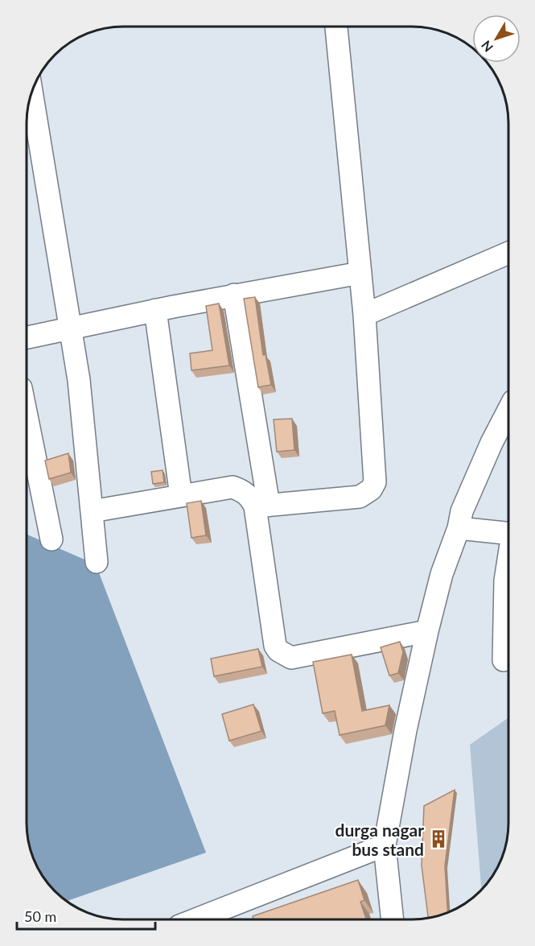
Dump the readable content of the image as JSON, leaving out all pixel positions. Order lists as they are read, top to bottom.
{
  "places": {
    "building": ["durga nagar bus stand"]
  },
  "scale_bar": "50 m",
  "north": "bottom left"
}
